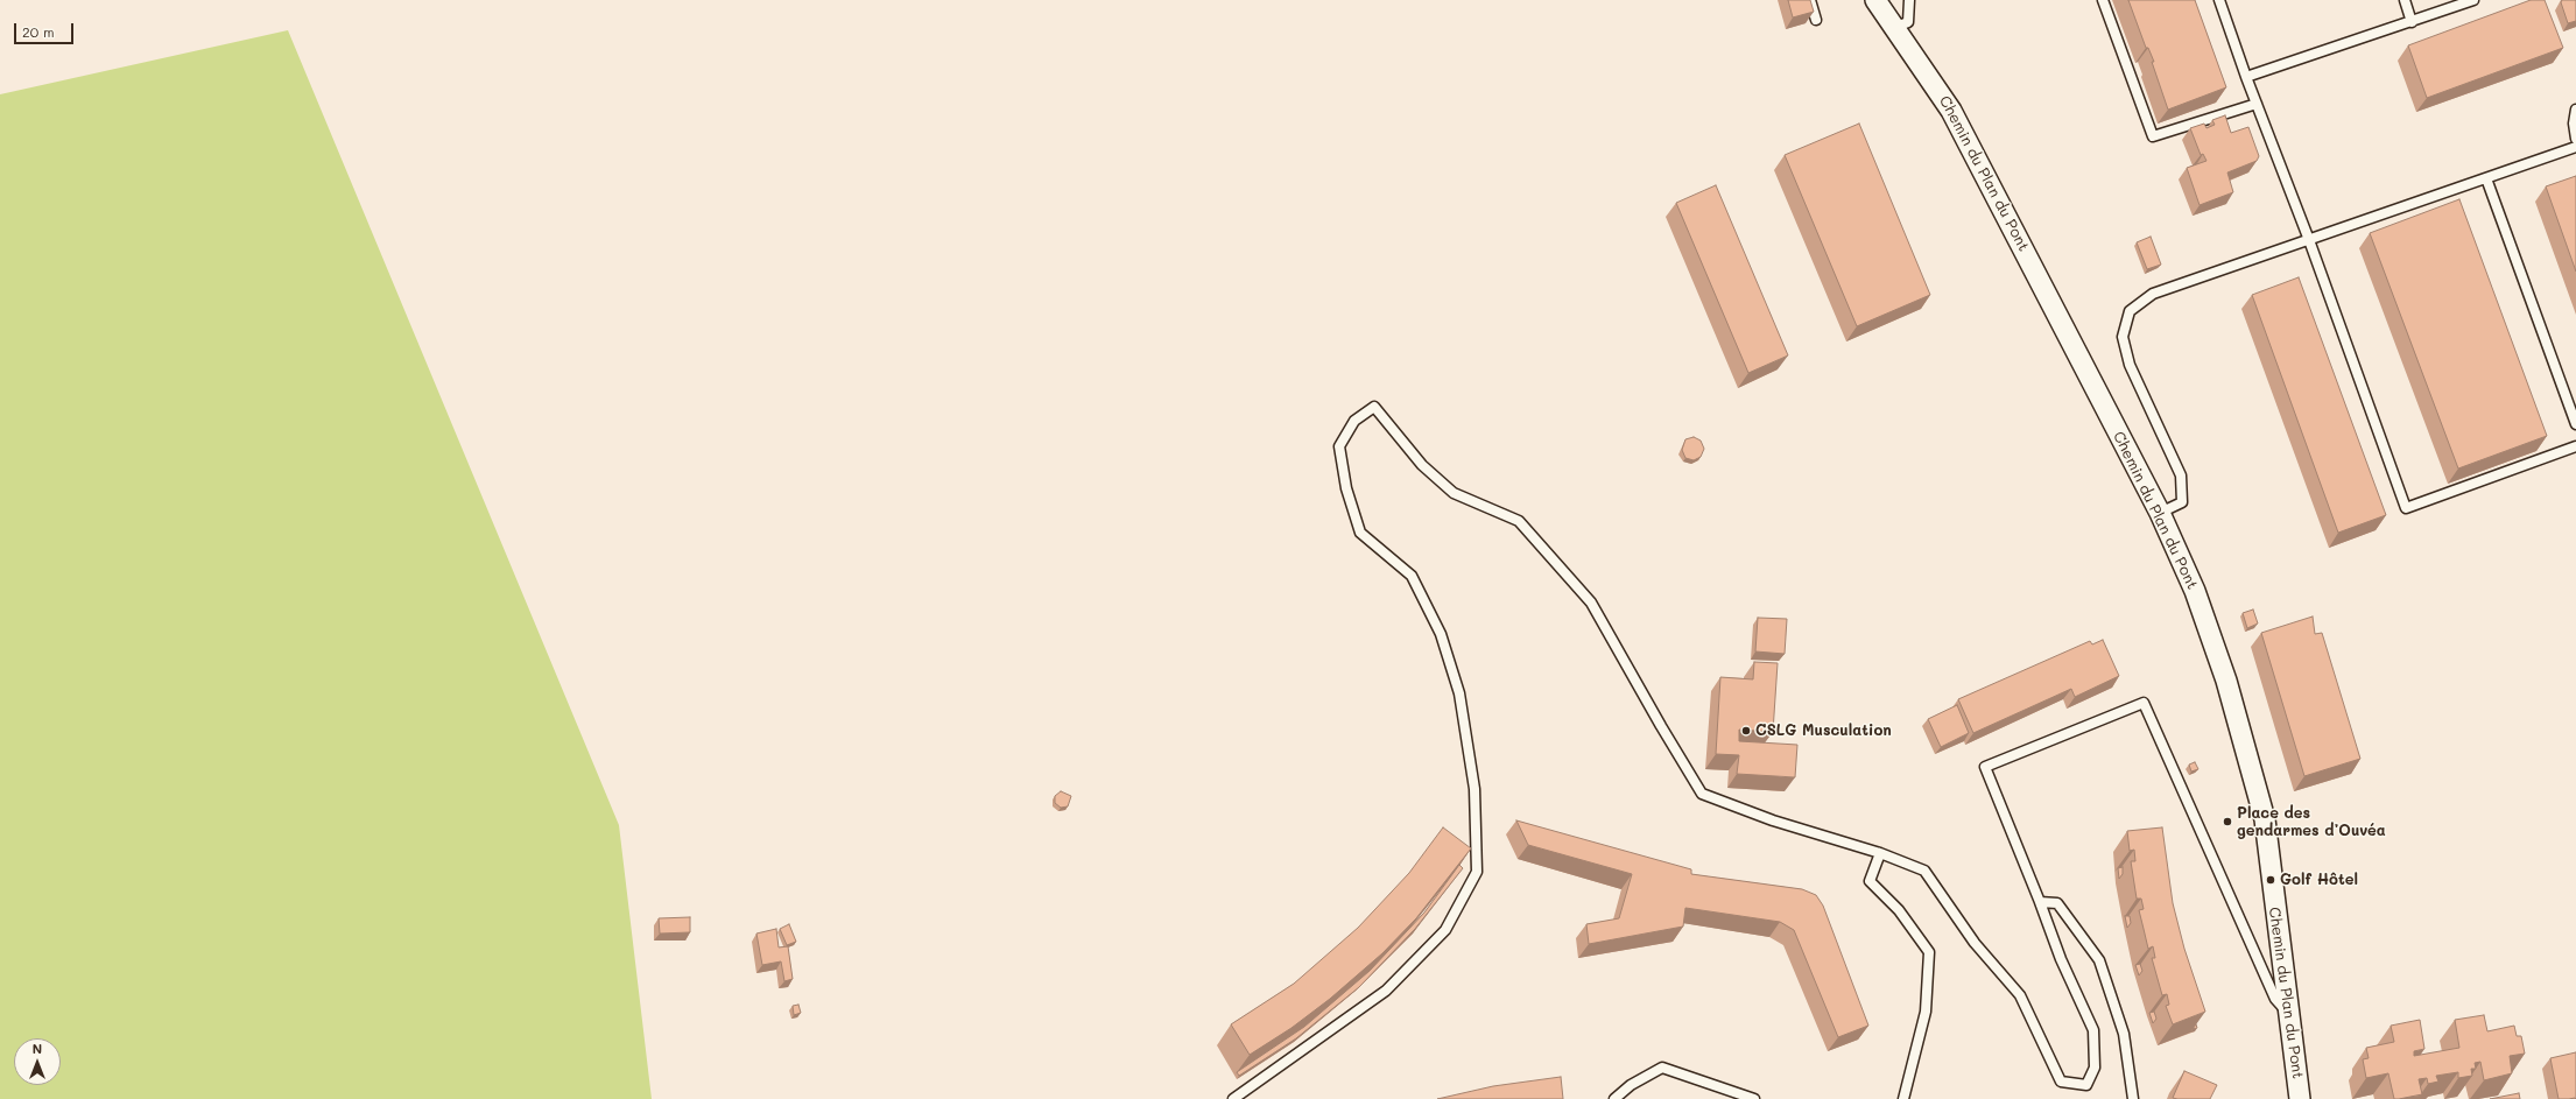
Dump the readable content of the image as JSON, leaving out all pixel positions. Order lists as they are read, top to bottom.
{
  "streets": {
    "street": ["Chemin du Plan du Pont"]
  },
  "places": ["CSLG Musculation", "Place des gendarmes d’Ouvéa", "Golf Hôtel"],
  "scale_bar": "20 m",
  "north": "top"
}
